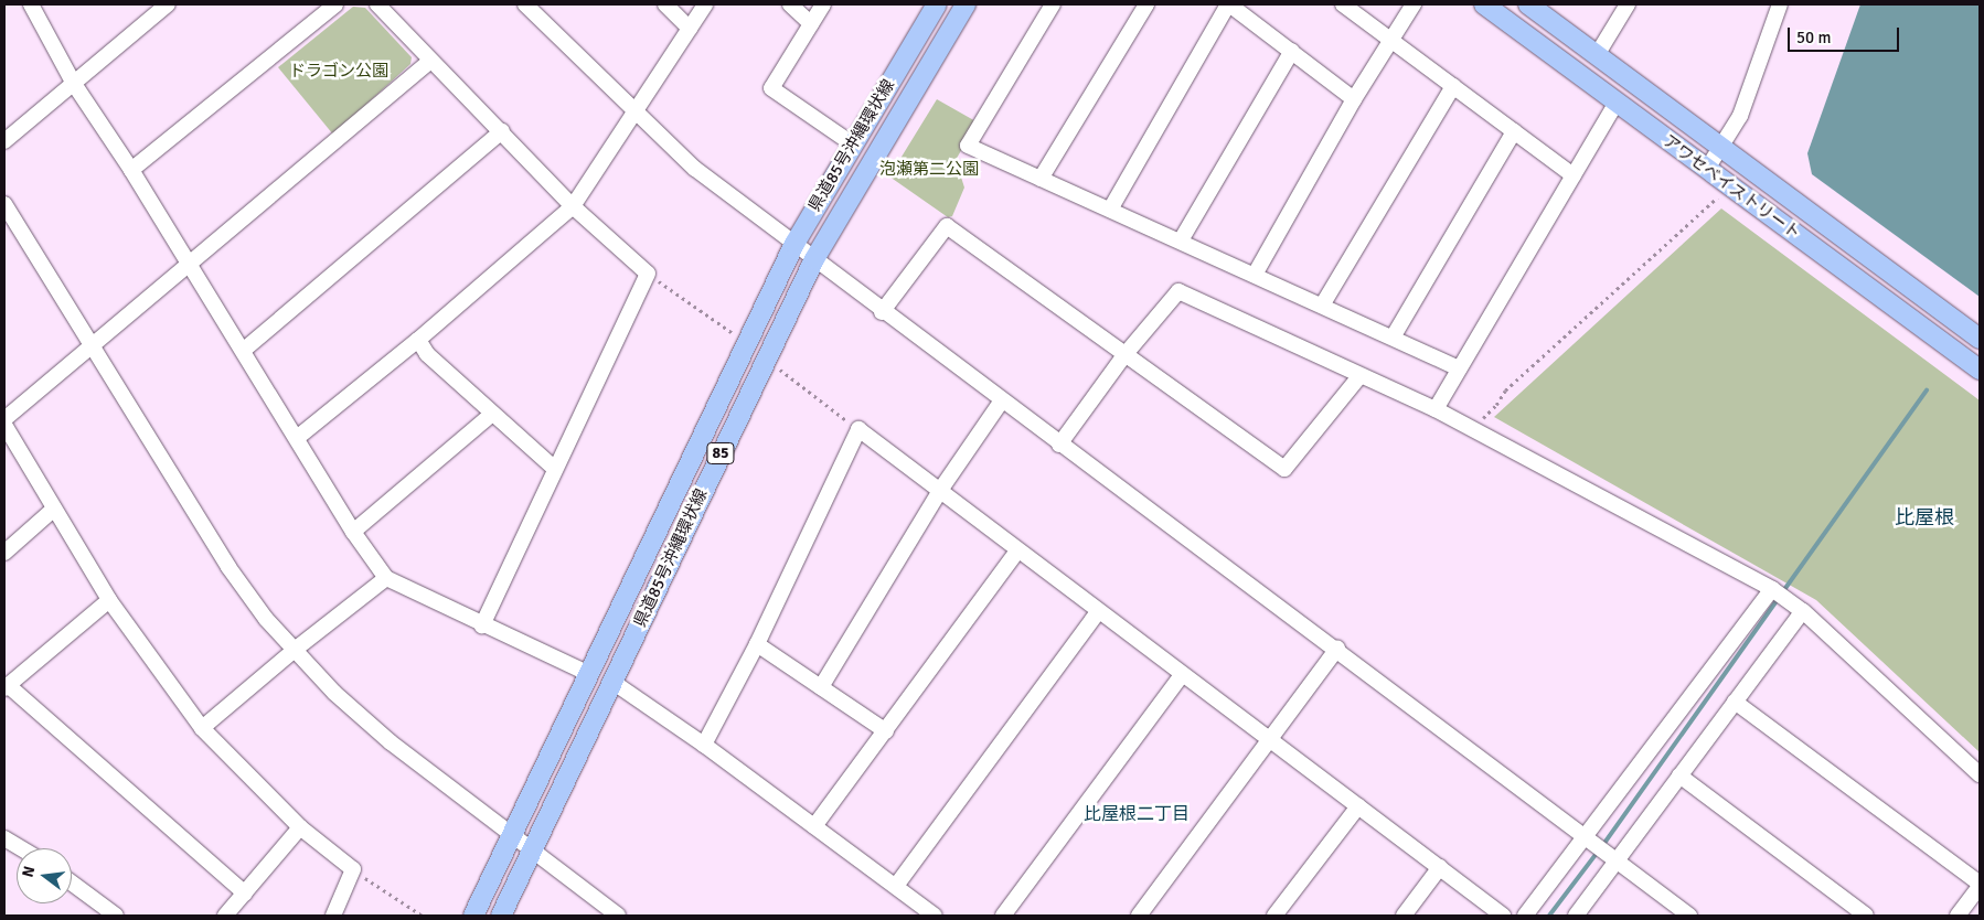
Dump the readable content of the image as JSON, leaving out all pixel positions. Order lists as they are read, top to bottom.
{
  "streets": {
    "main road": ["県道85号沖縄環状線", "アワセベイストリート", "85"]
  },
  "districts": ["比屋根", "比屋根二丁目"],
  "parks": ["ドラゴン公園", "泡瀬第二公園"],
  "scale_bar": "50 m",
  "north": "left"
}
